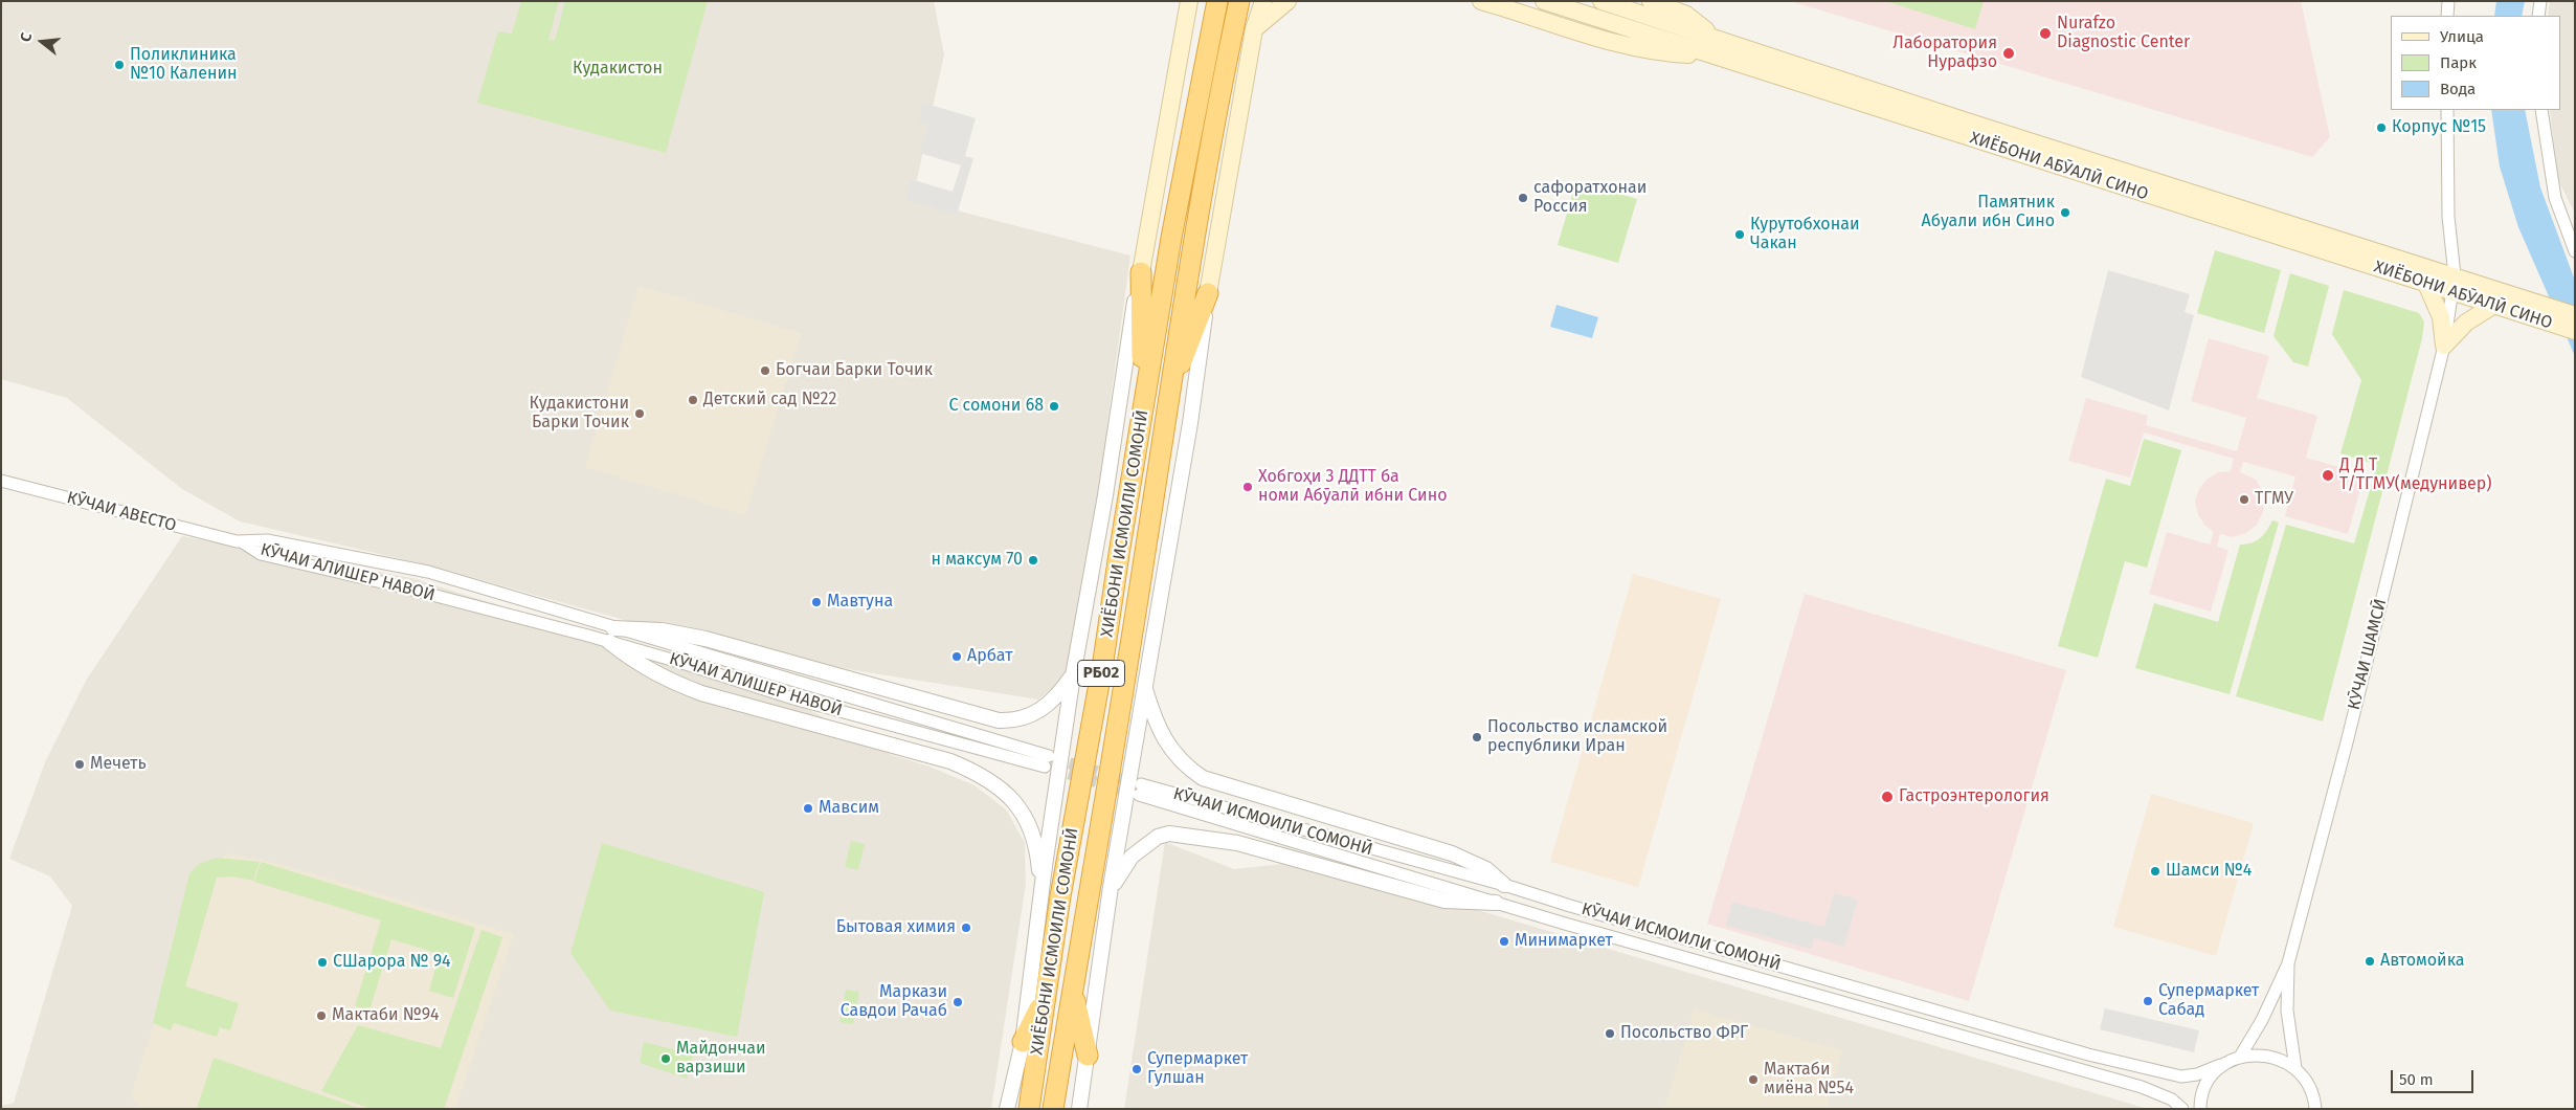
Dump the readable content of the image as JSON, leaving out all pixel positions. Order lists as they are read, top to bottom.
{
  "streets": {
    "highway": ["ХИЁБОНИ ИСМОИЛИ СОМОНӢ", "РБ02"],
    "main road": ["ХИЁБОНИ АБӮАЛӢ СИНО"],
    "street": [
      "КӮЧАИ АВЕСТО",
      "КӮЧАИ АЛИШЕР НАВОӢ",
      "КӮЧАИ ШАМСӢ",
      "КӮЧАИ ИСМОИЛИ СОМОНӢ"
    ]
  },
  "crossings": [
    ["ХИЁБОНИ АБӮАЛӢ СИНО", "КӮЧАИ ШАМСӢ"],
    ["КӮЧАИ АВЕСТО", "КӮЧАИ АЛИШЕР НАВОӢ"]
  ],
  "parks": ["Кудакистон"],
  "places": [
    "Nurafzo Diagnostic Center",
    "Лаборатория Нурафзо",
    "Поликлиника №10 Каленин",
    "Корпус №15",
    "сафоратхонаи Россия",
    "Памятник Абуали ибн Сино",
    "Курутобхонаи Чакан",
    "Богчаи Барки Точик",
    "Детский сад №22",
    "С сомони 68",
    "Кудакистони Барки Точик",
    "Д Д Т Т/ТГМУ(медунивер)",
    "Хобгоҳи 3 ДДТТ ба номи Абӯалӣ ибни Сино",
    "ТГМУ",
    "н максум 70",
    "Мавтуна",
    "Арбат",
    "Посольство исламской республики Иран",
    "Мечеть",
    "Гастроэнтерология",
    "Мавсим",
    "Шамси №4",
    "Бытовая химия",
    "Минимаркет",
    "Автомойка",
    "СШарора № 94",
    "Супермаркет Сабад",
    "Маркази Савдои Рачаб",
    "Мактаби №94",
    "Посольство ФРГ",
    "Майдончаи варзиши",
    "Супермаркет Гулшан",
    "Мактаби миёна №54"
  ],
  "legend": ["Улица", "Парк", "Вода"],
  "scale_bar": "50 m",
  "north": "left"
}
